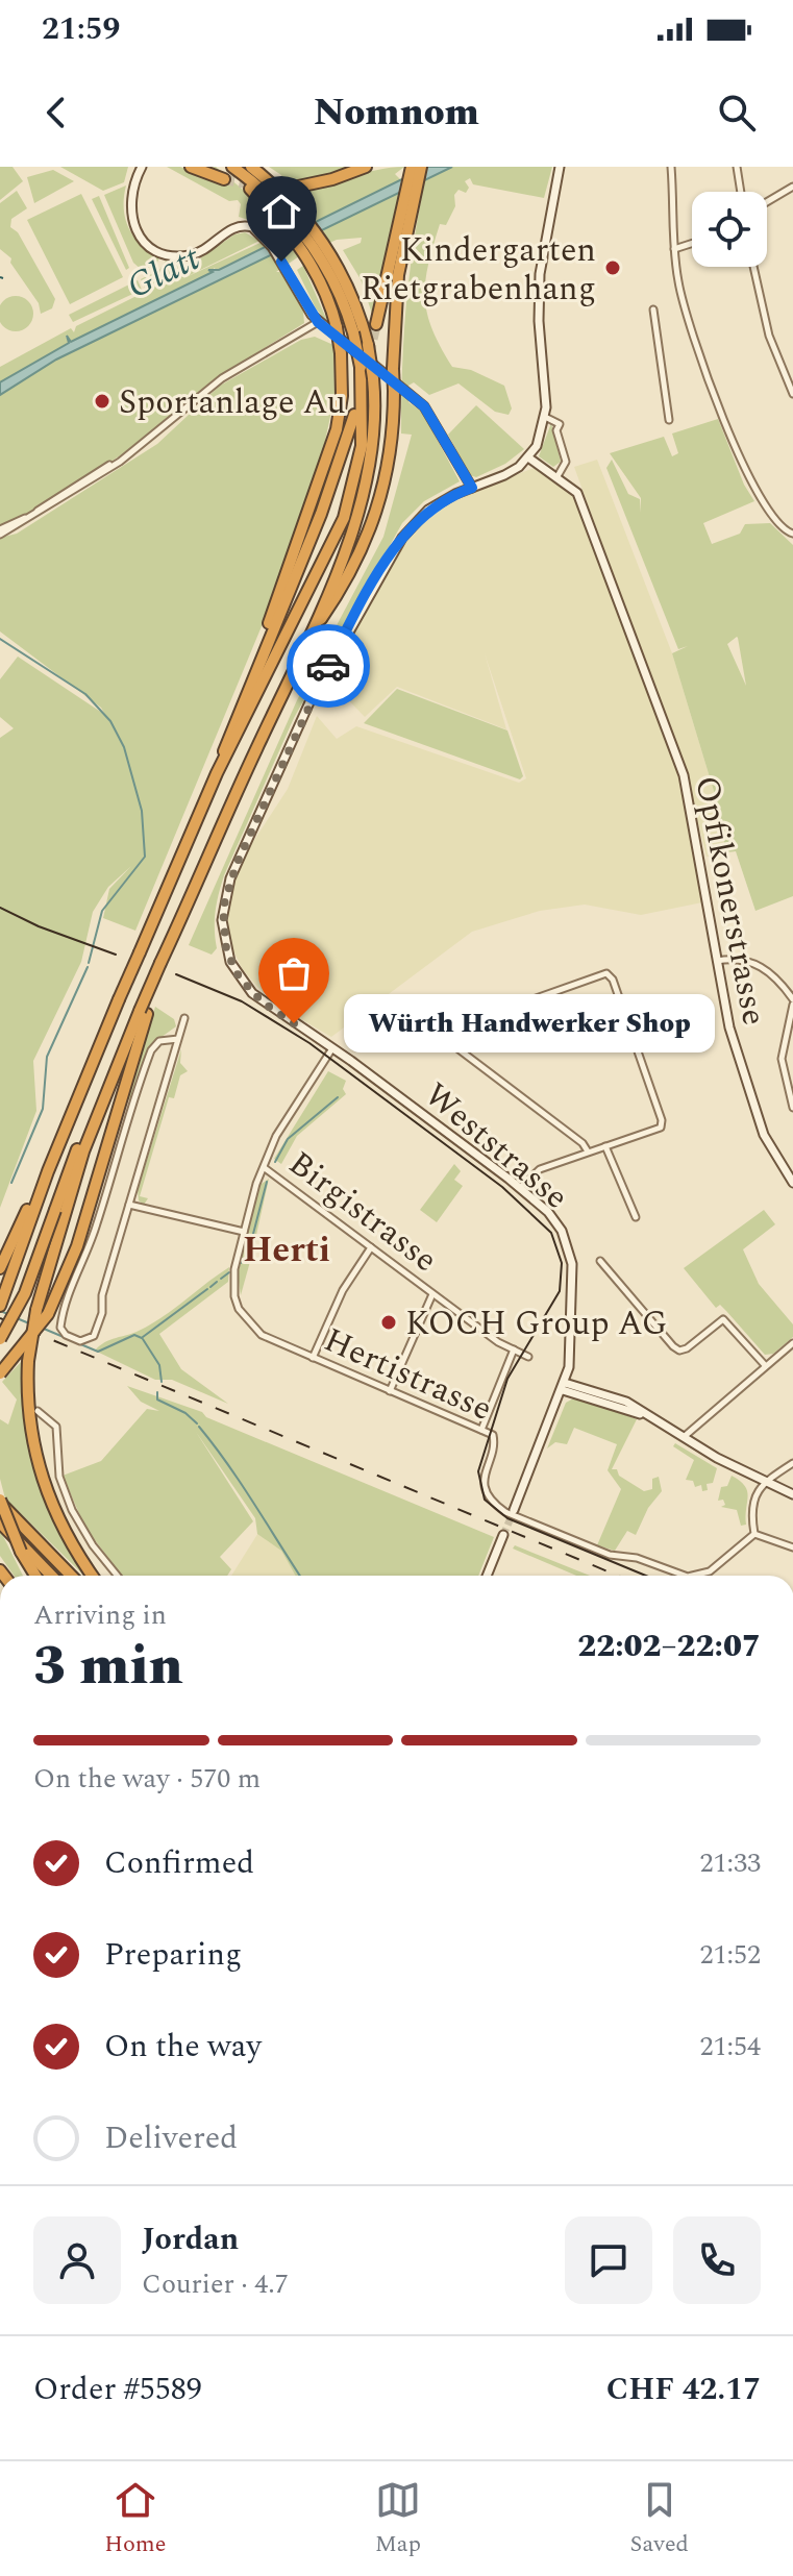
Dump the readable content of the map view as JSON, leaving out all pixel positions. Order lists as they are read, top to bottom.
{
  "streets": {
    "main road": ["Opfikonerstrasse", "Weststrasse"],
    "street": ["Birgistrasse", "Hertistrasse"]
  },
  "crossings": [
    ["Opfikonerstrasse", "Weststrasse"],
    ["Weststrasse", "Hertistrasse"],
    ["Birgistrasse", "Hertistrasse"]
  ],
  "districts": ["Herti"],
  "water": ["Glatt"],
  "places": [
    "Kindergarten Rietgrabenhang",
    "Sportanlage Au",
    "Würth Handwerker Shop",
    "KOCH Group AG"
  ],
  "page": {
    "status": "21:59",
    "header": "Nomnom",
    "bubble": "Würth Handwerker Shop",
    "heading": ["3 min", "Arriving in", "22:02–22:07"],
    "panel": [
      "Jordan",
      "Courier · 4.7",
      "Order #5589",
      "CHF 42.17"
    ],
    "bar": "On the way · 570 m",
    "list": [
      ["Confirmed", "21:33"],
      ["Preparing", "21:52"],
      ["On the way", "21:54"],
      "Delivered"
    ],
    "tabs": ["Home", "Map", "Saved"]
  }
}
